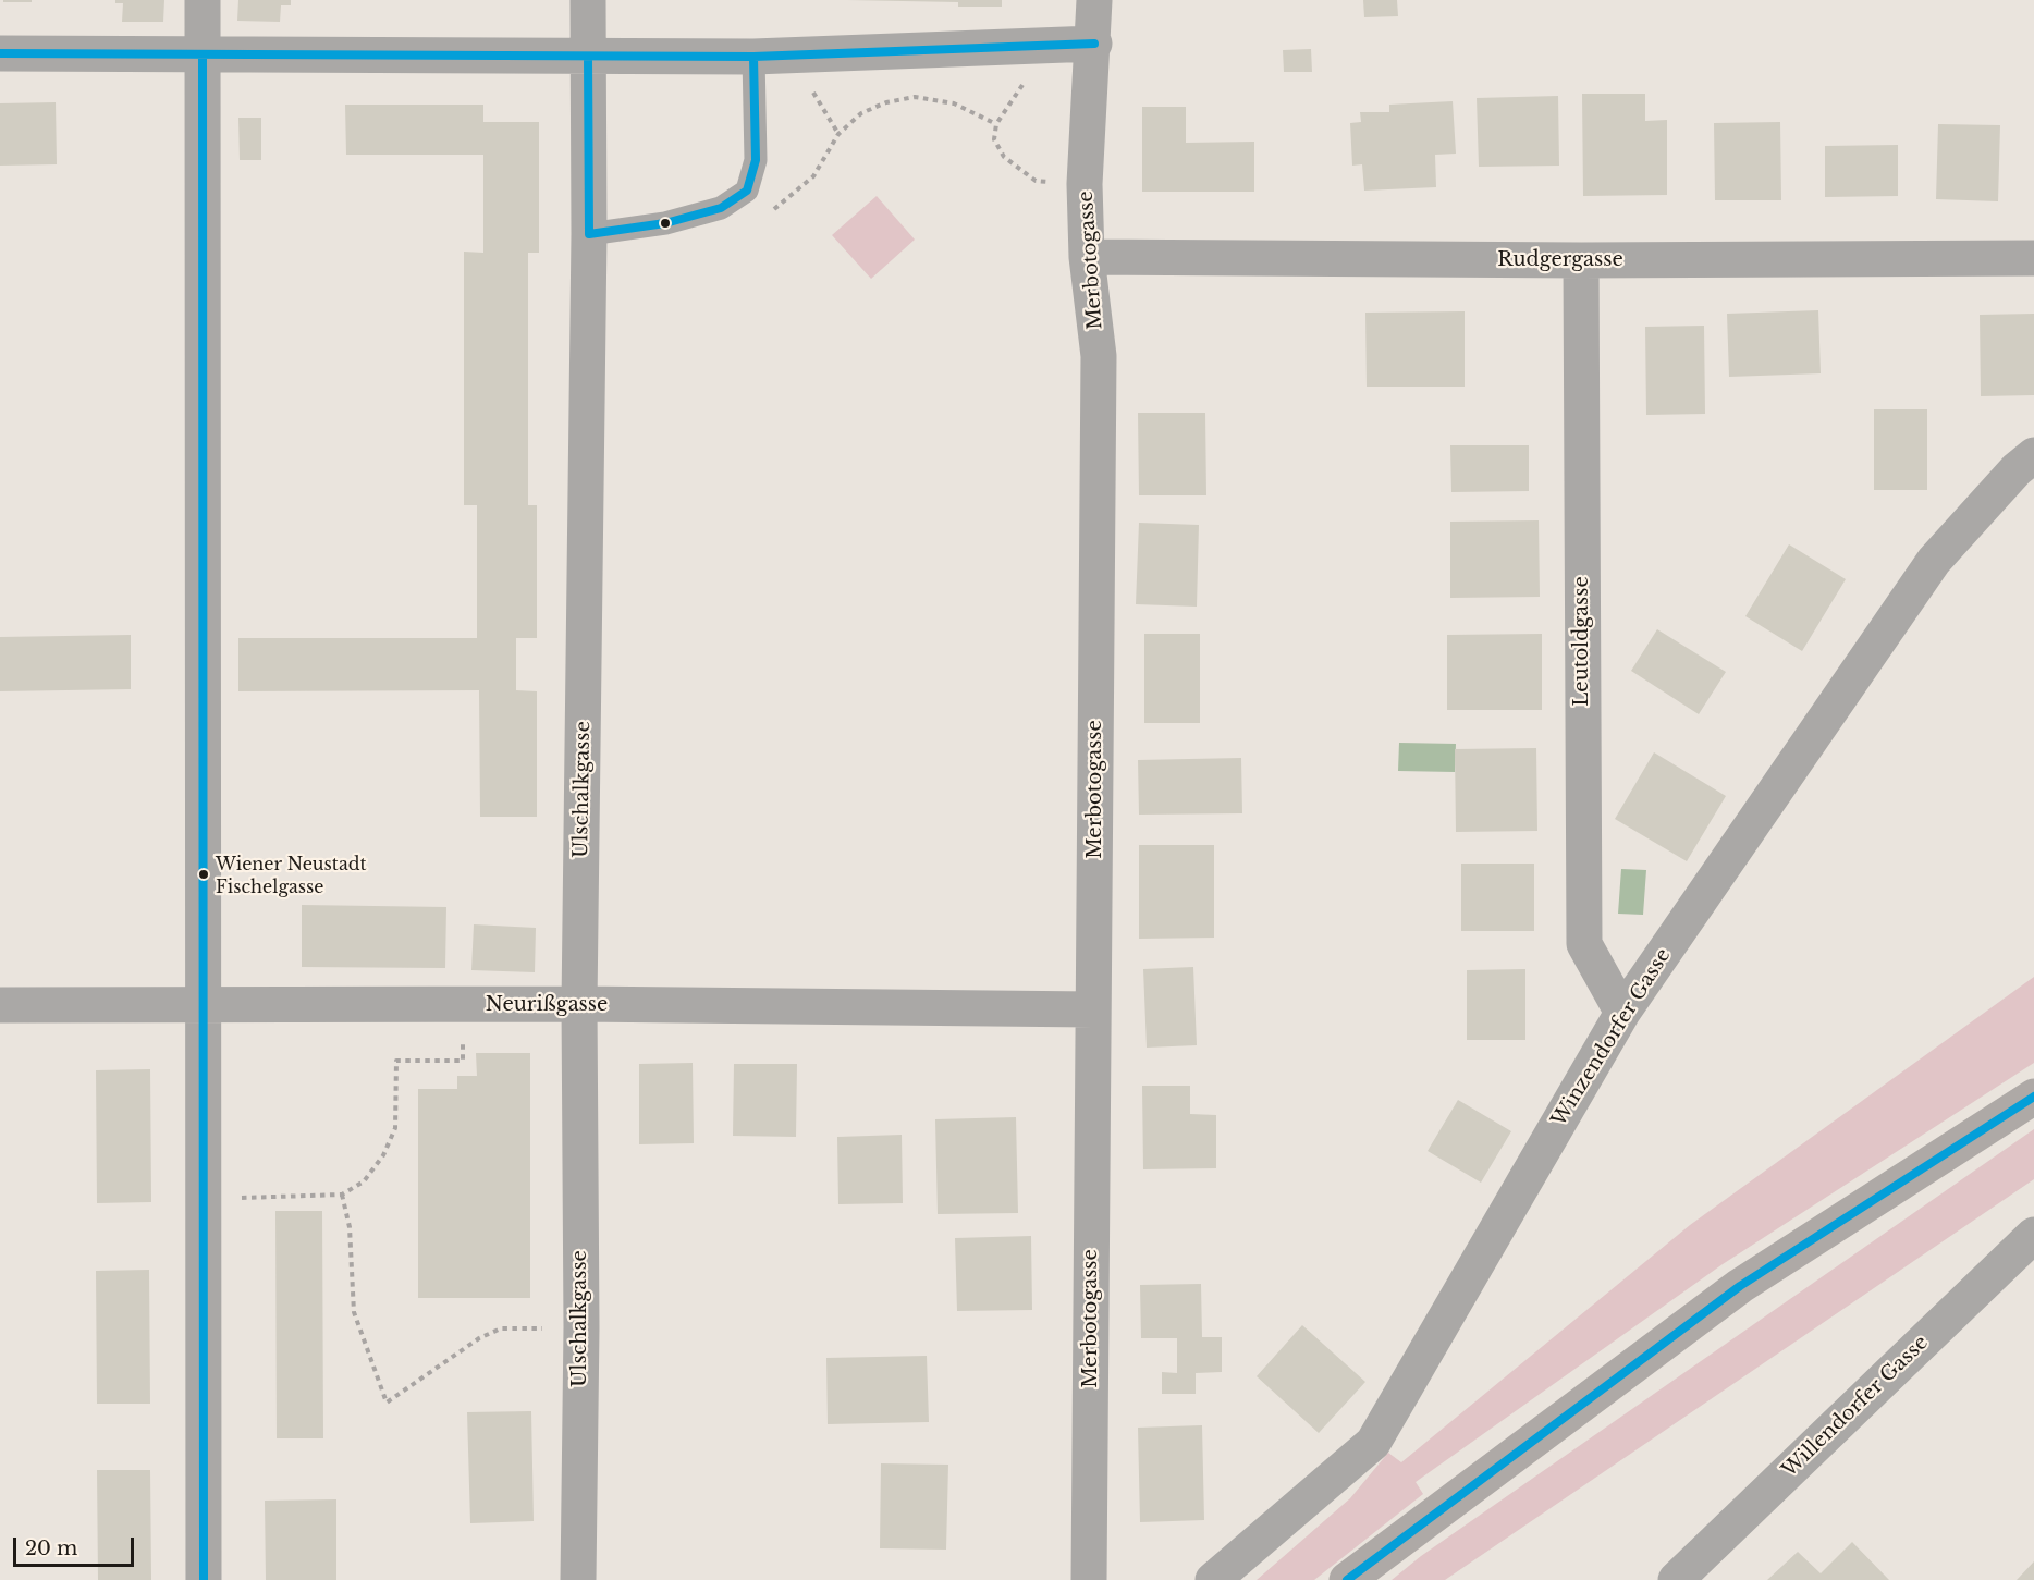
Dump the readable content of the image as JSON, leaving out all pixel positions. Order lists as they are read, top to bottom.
{
  "streets": {
    "street": [
      "Merbotogasse",
      "Rudgergasse",
      "Leutoldgasse",
      "Ulschalkgasse",
      "Neurißgasse",
      "Winzendorfer Gasse",
      "Willendorfer Gasse"
    ]
  },
  "crossings": [
    ["Merbotogasse", "Rudgergasse"],
    ["Merbotogasse", "Neurißgasse"],
    ["Rudgergasse", "Leutoldgasse"],
    ["Leutoldgasse", "Winzendorfer Gasse"],
    ["Ulschalkgasse", "Neurißgasse"]
  ],
  "places": ["Wiener Neustadt Fischelgasse"],
  "scale_bar": "20 m"
}
